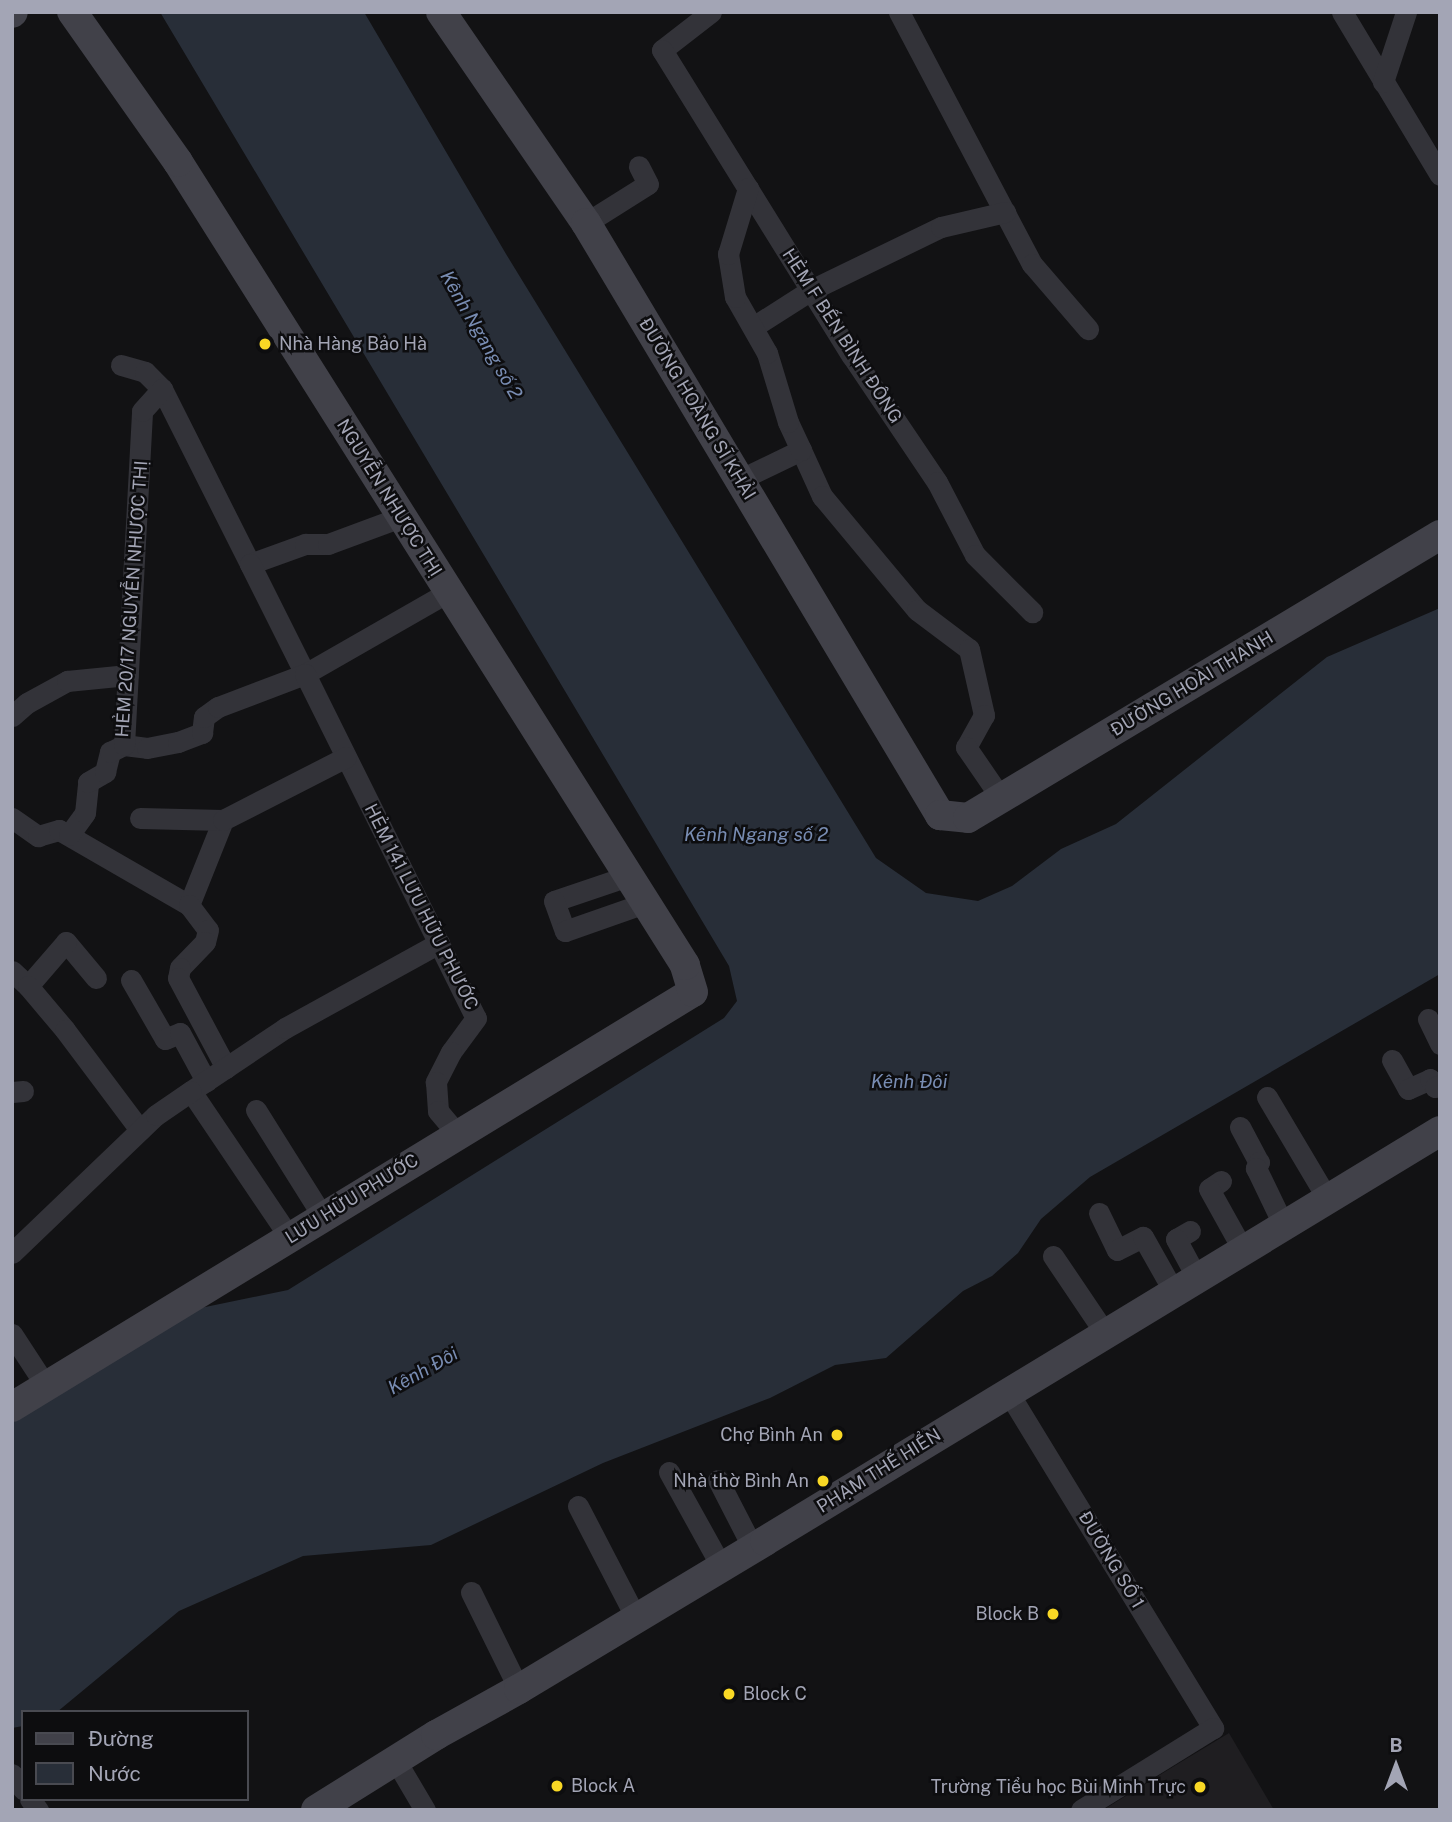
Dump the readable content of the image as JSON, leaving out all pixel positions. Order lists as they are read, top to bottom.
{
  "streets": {
    "street": [
      "HẺM F BẾN BÌNH ĐÔNG",
      "ĐƯỜNG HOÀNG SĨ KHẢI",
      "NGUYỄN NHƯỢC THỊ",
      "HẺM 20/17 NGUYỄN NHƯỢC THỊ",
      "ĐƯỜNG HOÀI THANH",
      "HẺM 141 LƯU HỮU PHƯỚC",
      "LƯU HỮU PHƯỚC",
      "PHẠM THẾ HIỂN",
      "ĐƯỜNG SỐ 1"
    ]
  },
  "crossings": [
    ["ĐƯỜNG HOÀNG SĨ KHẢI", "ĐƯỜNG HOÀI THANH"],
    ["NGUYỄN NHƯỢC THỊ", "LƯU HỮU PHƯỚC"],
    ["HẺM 20/17 NGUYỄN NHƯỢC THỊ", "HẺM 141 LƯU HỮU PHƯỚC"],
    ["HẺM 141 LƯU HỮU PHƯỚC", "LƯU HỮU PHƯỚC"],
    ["PHẠM THẾ HIỂN", "ĐƯỜNG SỐ 1"]
  ],
  "water": ["Kênh Ngang số 2", "Kênh Đôi"],
  "places": [
    "Nhà Hàng Bảo Hà",
    "Chợ Bình An",
    "Nhà thờ Bình An",
    "Block B",
    "Block C",
    "Block A",
    "Trường Tiểu học Bùi Minh Trực"
  ],
  "legend": ["Đường", "Nước"],
  "north": "top"
}
